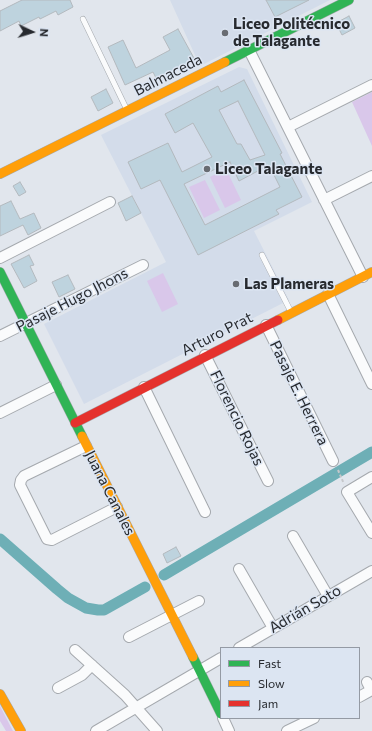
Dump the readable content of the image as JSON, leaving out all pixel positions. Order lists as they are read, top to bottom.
{
  "streets": {
    "street": [
      "Balmaceda",
      "Pasaje Hugo Jhons",
      "Arturo Prat",
      "Pasaje E. Herrera",
      "Florencio Rojas",
      "Juana Canales",
      "Adrián Soto"
    ]
  },
  "crossings": [
    ["Pasaje Hugo Jhons", "Juana Canales"],
    ["Arturo Prat", "Pasaje E. Herrera"],
    ["Arturo Prat", "Florencio Rojas"],
    ["Arturo Prat", "Juana Canales"]
  ],
  "places": ["Liceo Politécnico de Talagante", "Liceo Talagante", "Las Plameras"],
  "legend": ["Fast", "Slow", "Jam"],
  "north": "right"
}
